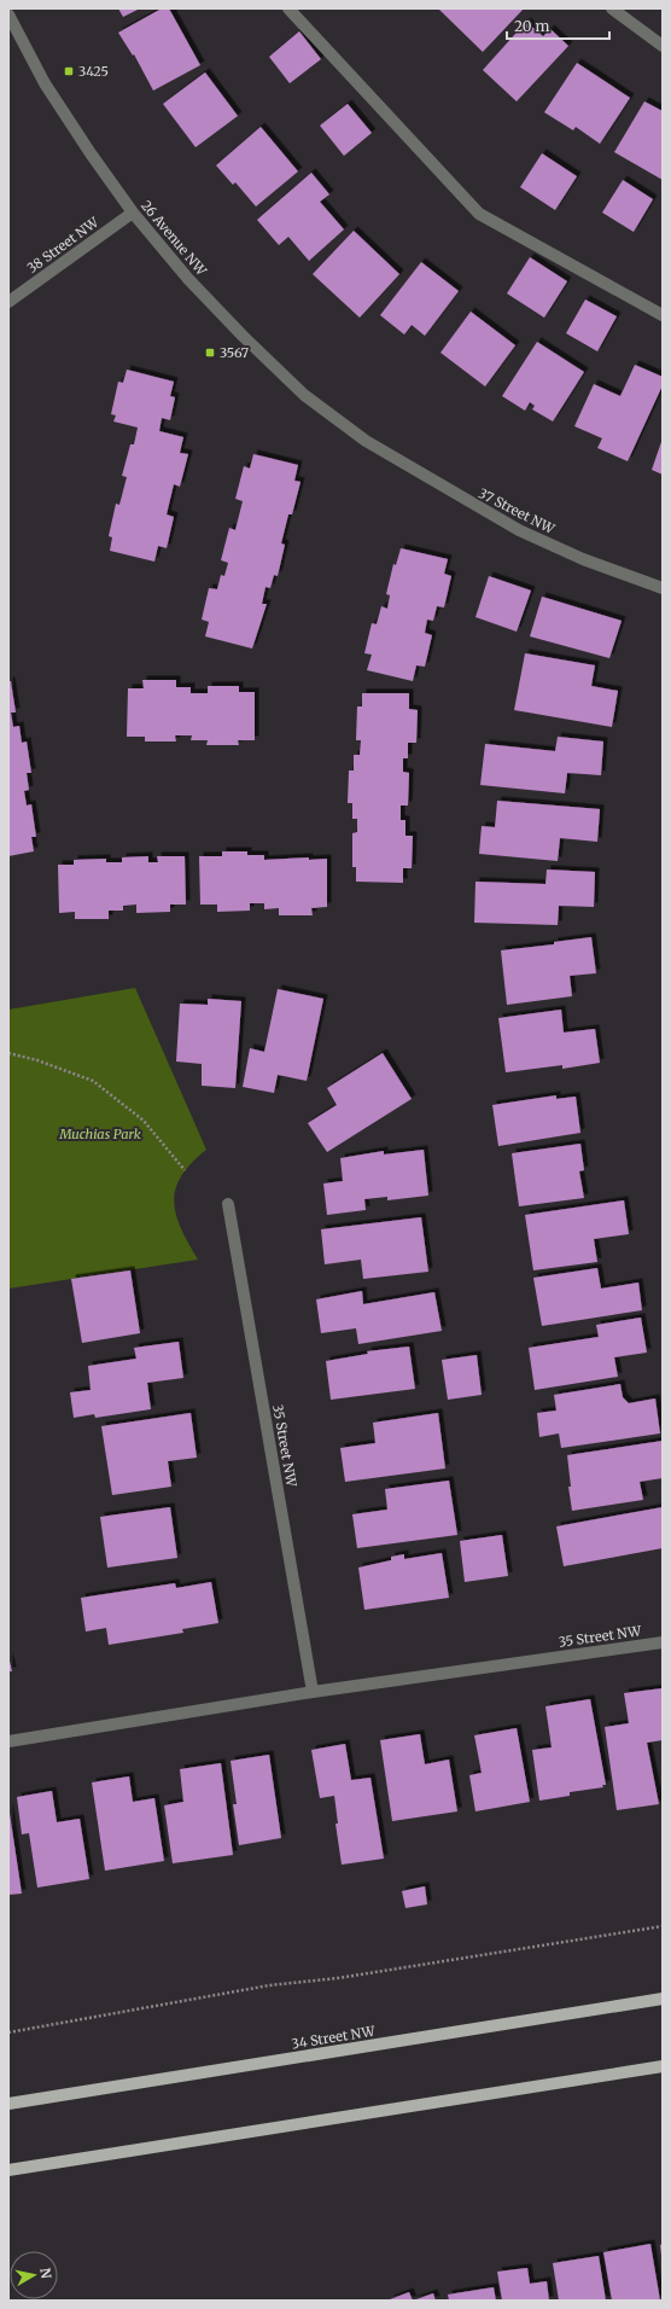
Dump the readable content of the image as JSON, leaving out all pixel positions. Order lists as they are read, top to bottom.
{
  "streets": {
    "main road": ["34 Street NW"],
    "street": [
      "26 Avenue NW",
      "38 Street NW",
      "37 Street NW",
      "35 Street NW"
    ]
  },
  "crossings": [
    ["26 Avenue NW", "38 Street NW"],
    ["26 Avenue NW", "37 Street NW"]
  ],
  "parks": ["Muchias Park"],
  "places": {
    "transit": ["3425", "3567"]
  },
  "scale_bar": "20 m",
  "north": "right"
}
